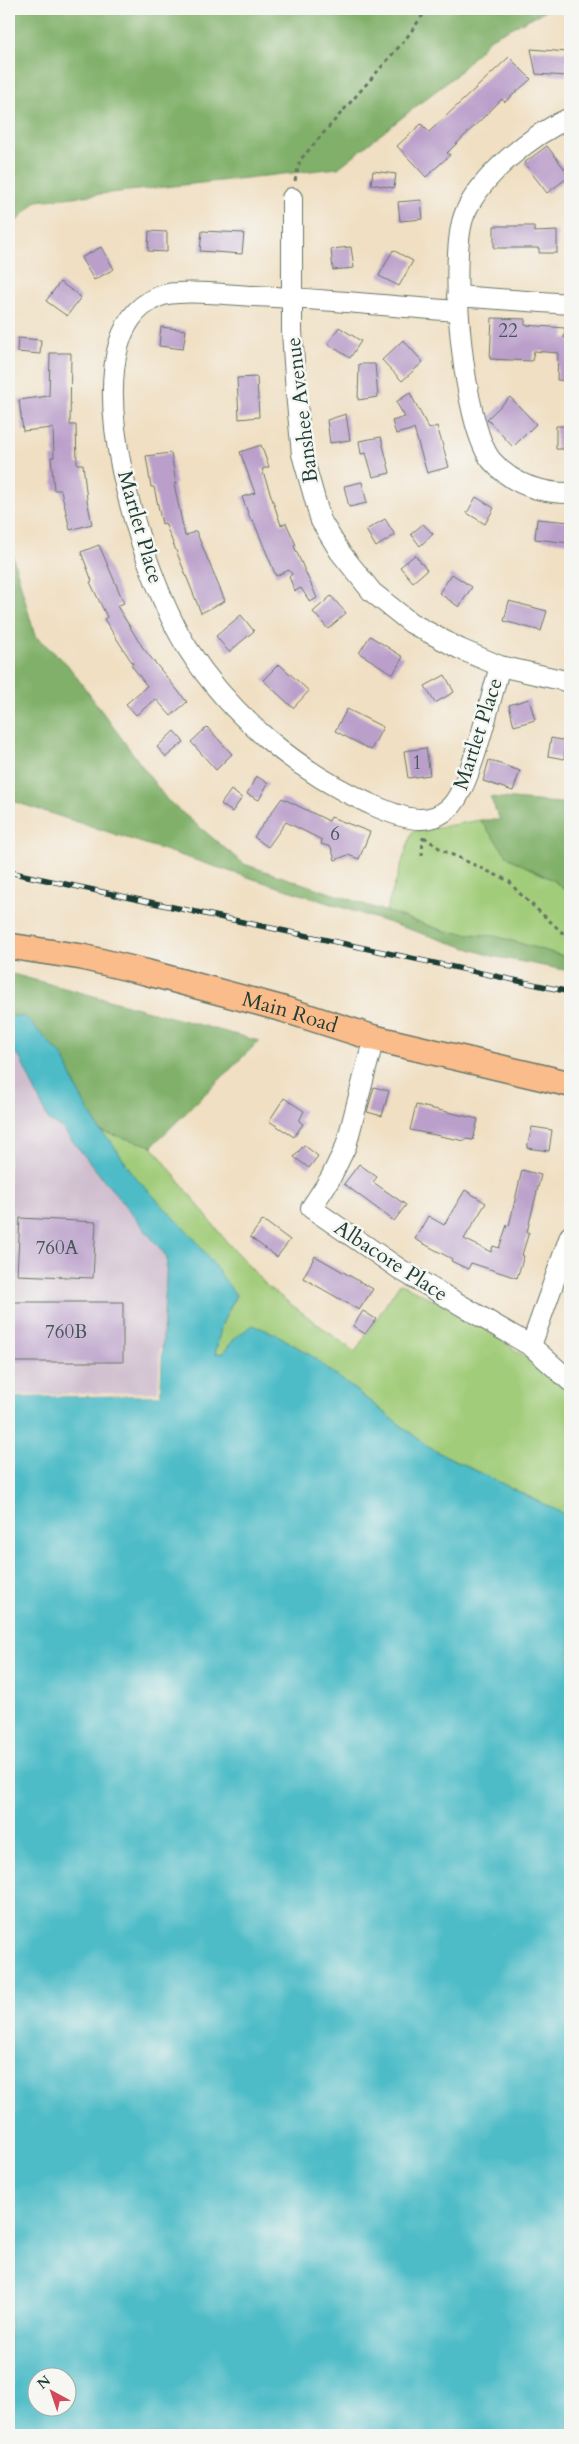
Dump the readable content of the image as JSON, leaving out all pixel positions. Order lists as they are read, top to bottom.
{
  "streets": {
    "main road": ["Main Road"],
    "street": ["Banshee Avenue", "Martlet Place", "Albacore Place"]
  },
  "crossings": [
    ["Banshee Avenue", "Martlet Place"],
    ["Main Road", "Albacore Place"]
  ],
  "house_numbers": [
    "22",
    "1",
    "6",
    "760A",
    "760B"
  ],
  "north": "top left"
}
